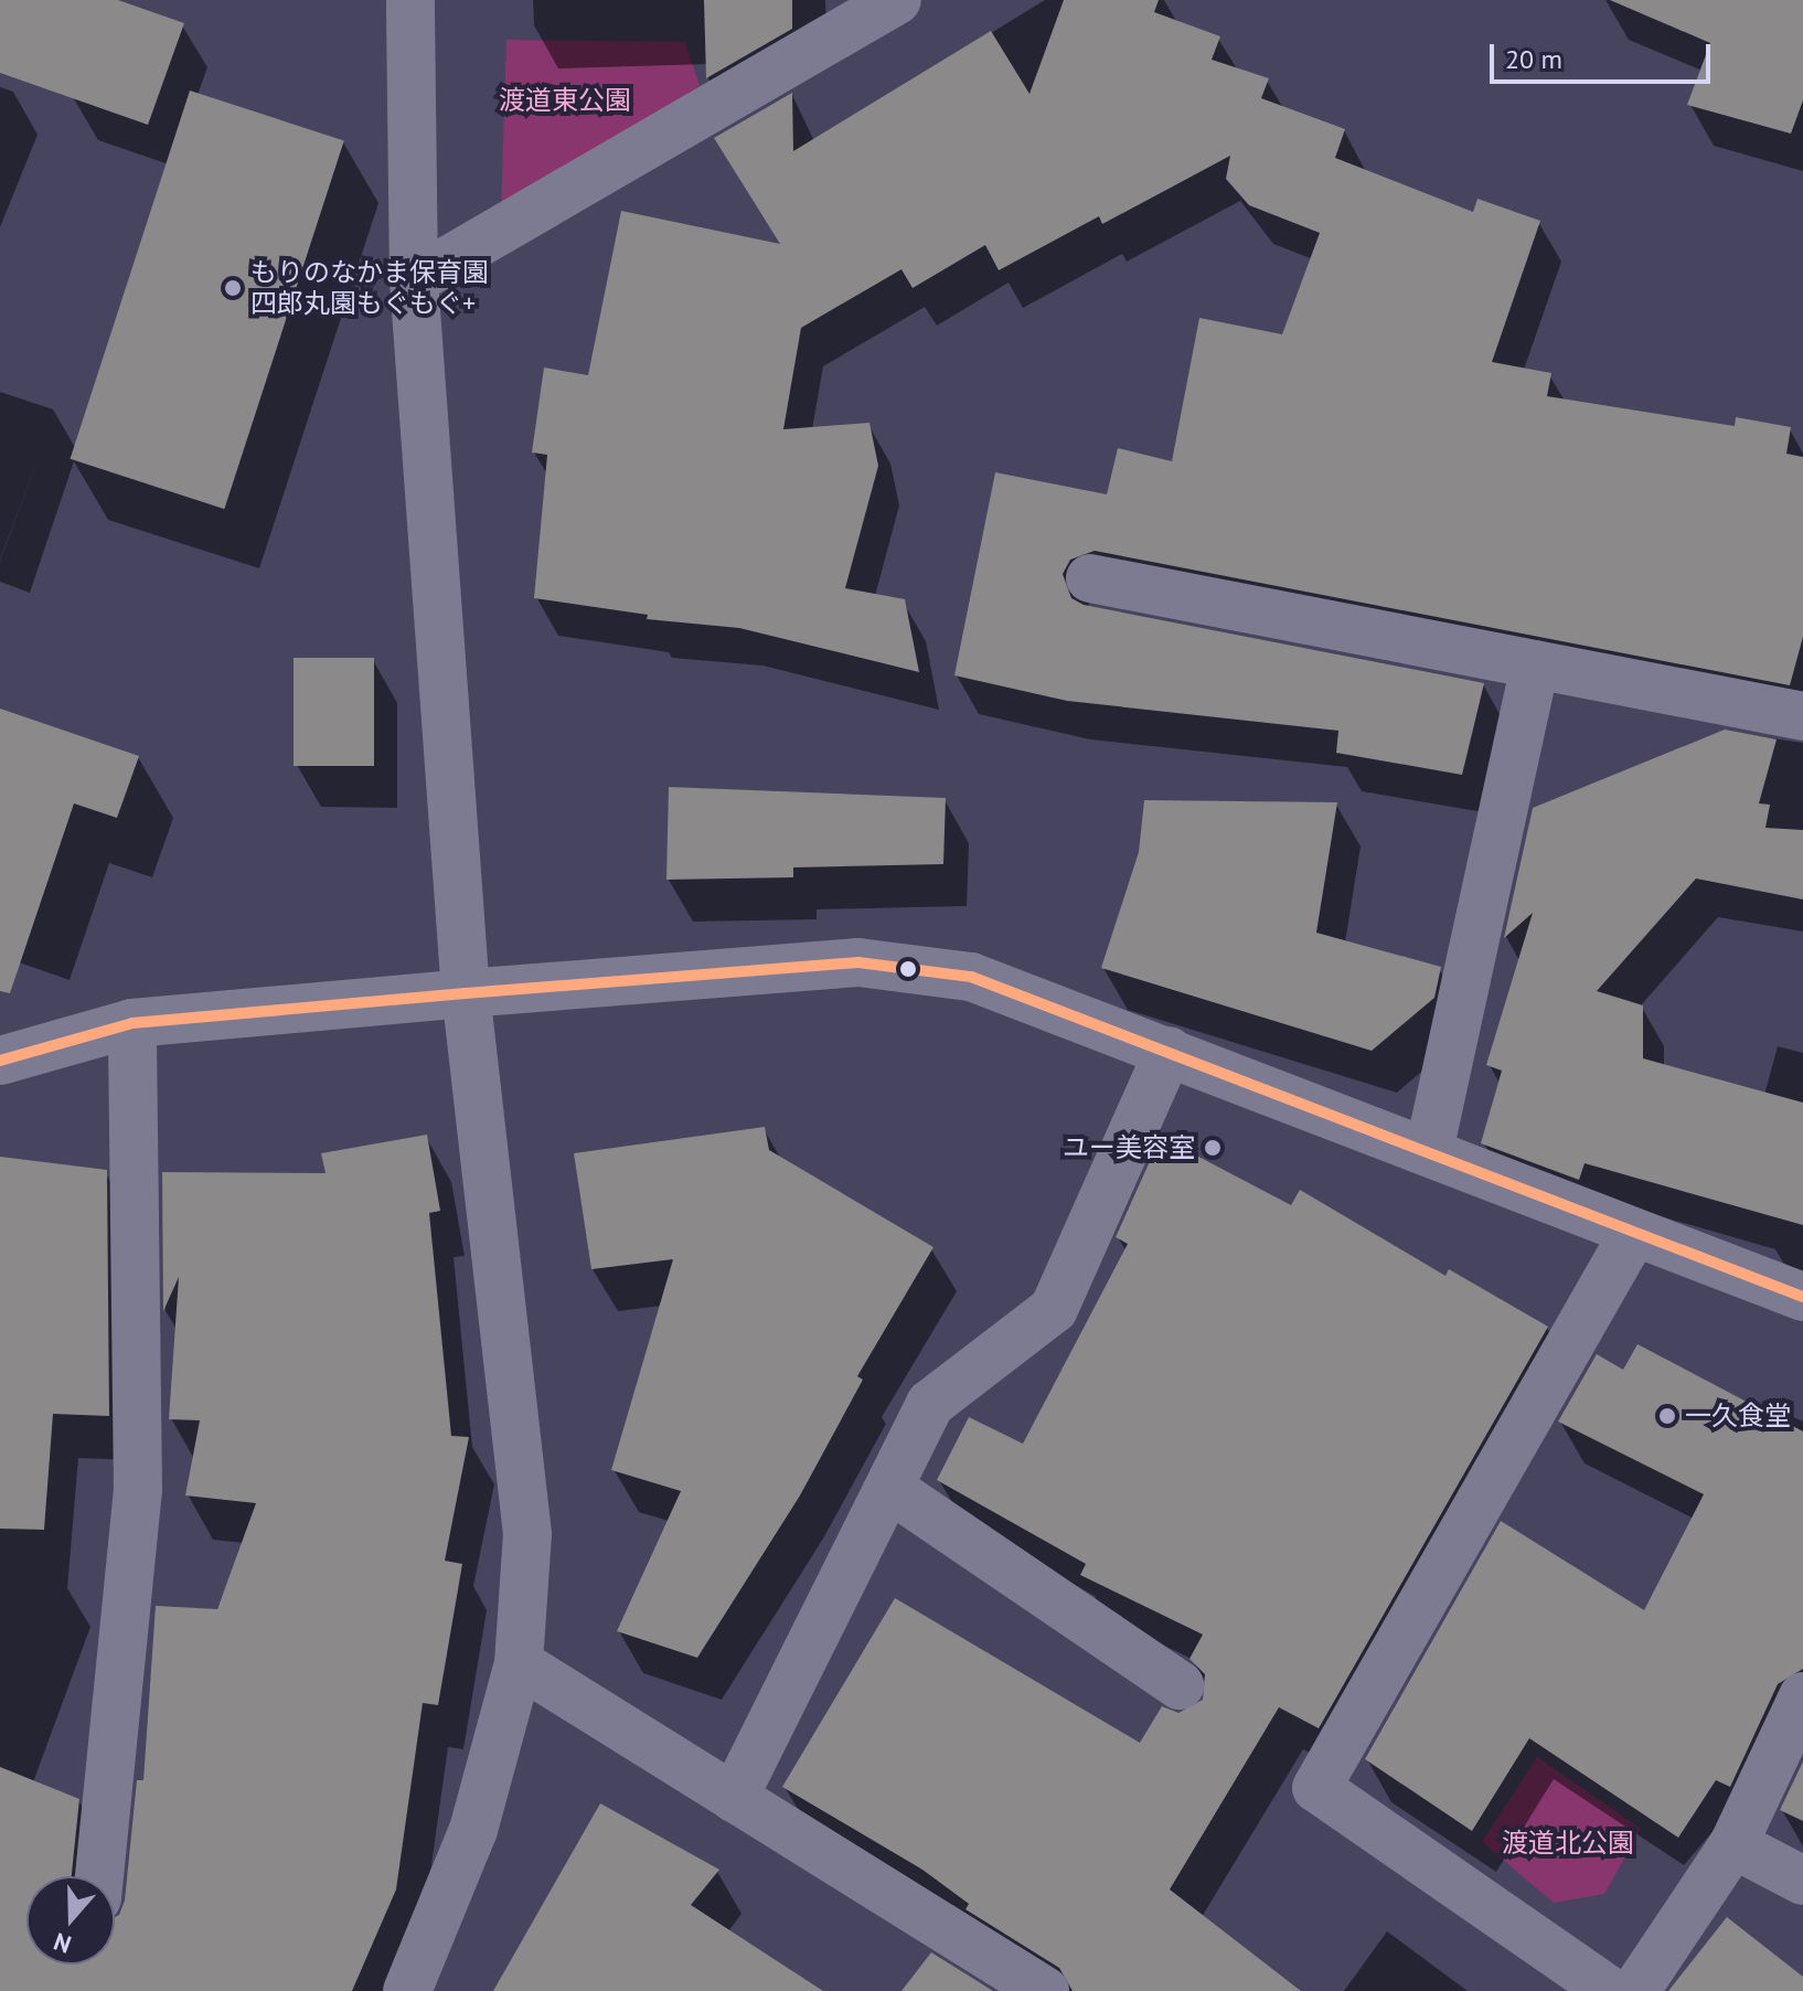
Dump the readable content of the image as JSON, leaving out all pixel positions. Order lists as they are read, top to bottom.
{
  "parks": ["渡道東公園", "渡道北公園"],
  "places": ["もりのなかま保育園 四郎丸園もぐもぐ+", "ユー美容室", "一久食堂"],
  "scale_bar": "20 m",
  "north": "bottom"
}
